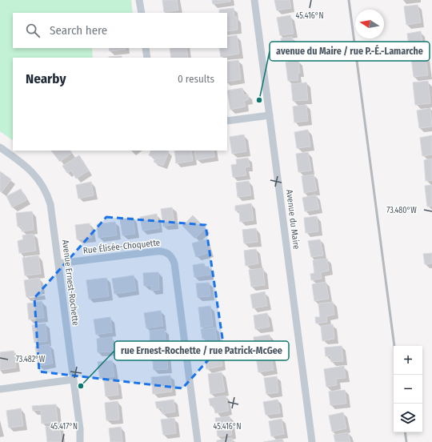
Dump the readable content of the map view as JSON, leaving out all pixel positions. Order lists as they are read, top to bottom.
{
  "streets": {
    "street": ["Avenue du Maire", "Rue Élisée-Choquette", "Avenue Ernest-Rochette"]
  },
  "crossings": [
    ["Rue Élisée-Choquette", "Avenue Ernest-Rochette"]
  ],
  "places": ["avenue du Maire / rue P.-É.-Lamarche", "rue Ernest-Rochette / rue Patrick-McGee"],
  "north": "left",
  "page": {
    "search": "Search here",
    "heading": ["Nearby", "0 results"],
    "map_buttons": ["+", "−"]
  },
  "coordinates": [
    "45.416°N",
    "73.480°W",
    "73.482°W",
    "45.417°N"
  ]
}
